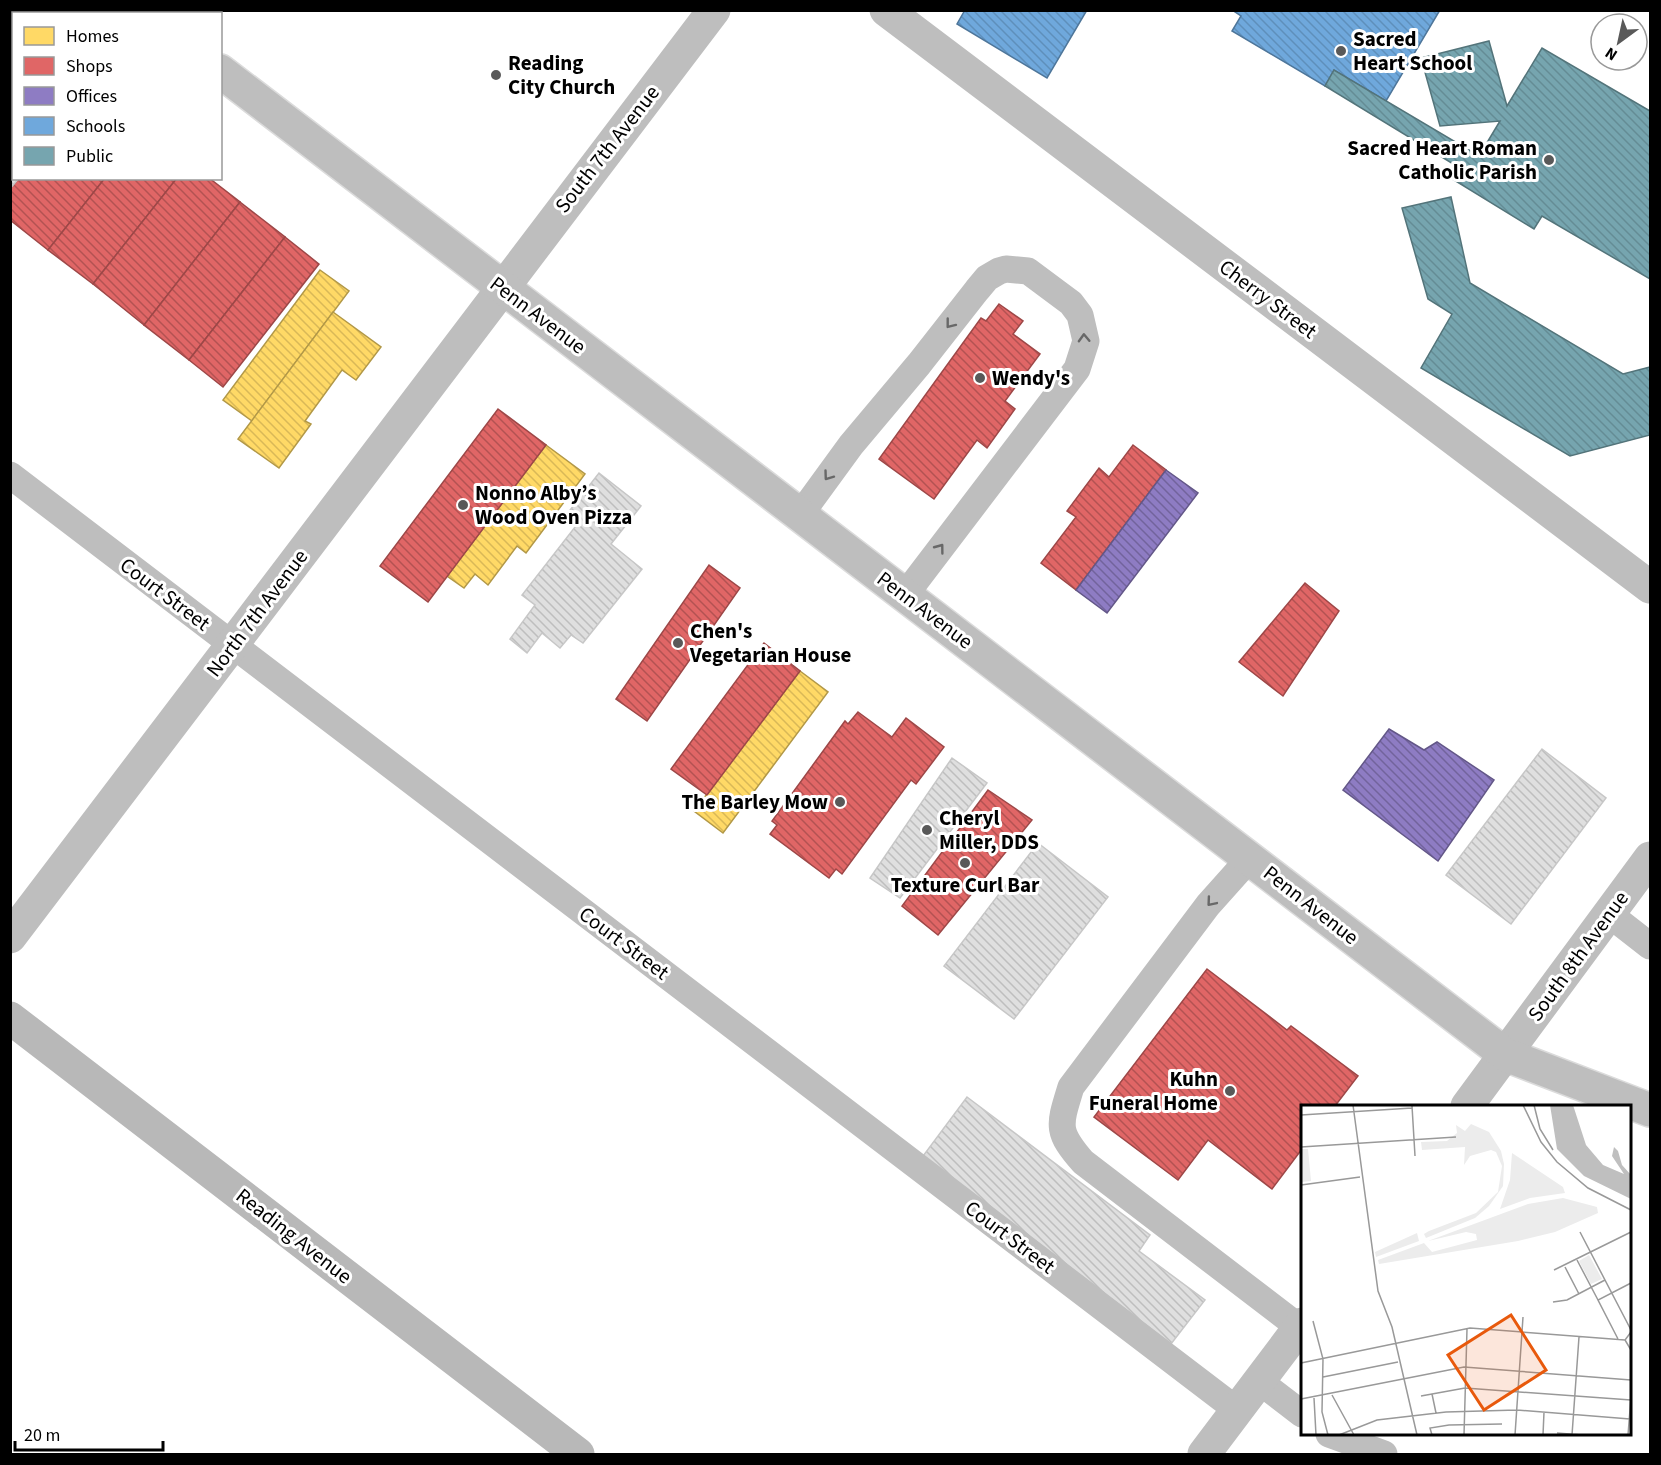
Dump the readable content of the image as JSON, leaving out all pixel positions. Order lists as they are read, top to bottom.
{
  "streets": {
    "street": [
      "South 7th Avenue",
      "Cherry Street",
      "Penn Avenue",
      "North 7th Avenue",
      "South 8th Avenue",
      "Reading Avenue"
    ],
    "lane": ["Court Street"]
  },
  "crossings": [
    ["South 7th Avenue", "Penn Avenue"],
    ["South 7th Avenue", "North 7th Avenue"],
    ["Penn Avenue", "North 7th Avenue"],
    ["Penn Avenue", "South 8th Avenue"],
    ["Court Street", "North 7th Avenue"]
  ],
  "places": [
    "Sacred Heart School",
    "Reading City Church",
    "Sacred Heart Roman Catholic Parish",
    "Wendy's",
    "Nonno Alby’s Wood Oven Pizza",
    "Chen's Vegetarian House",
    "The Barley Mow",
    "Cheryl Miller, DDS",
    "Texture Curl Bar",
    "Kuhn Funeral Home"
  ],
  "legend": [
    "Homes",
    "Shops",
    "Offices",
    "Schools",
    "Public"
  ],
  "scale_bar": "20 m",
  "north": "bottom left"
}
